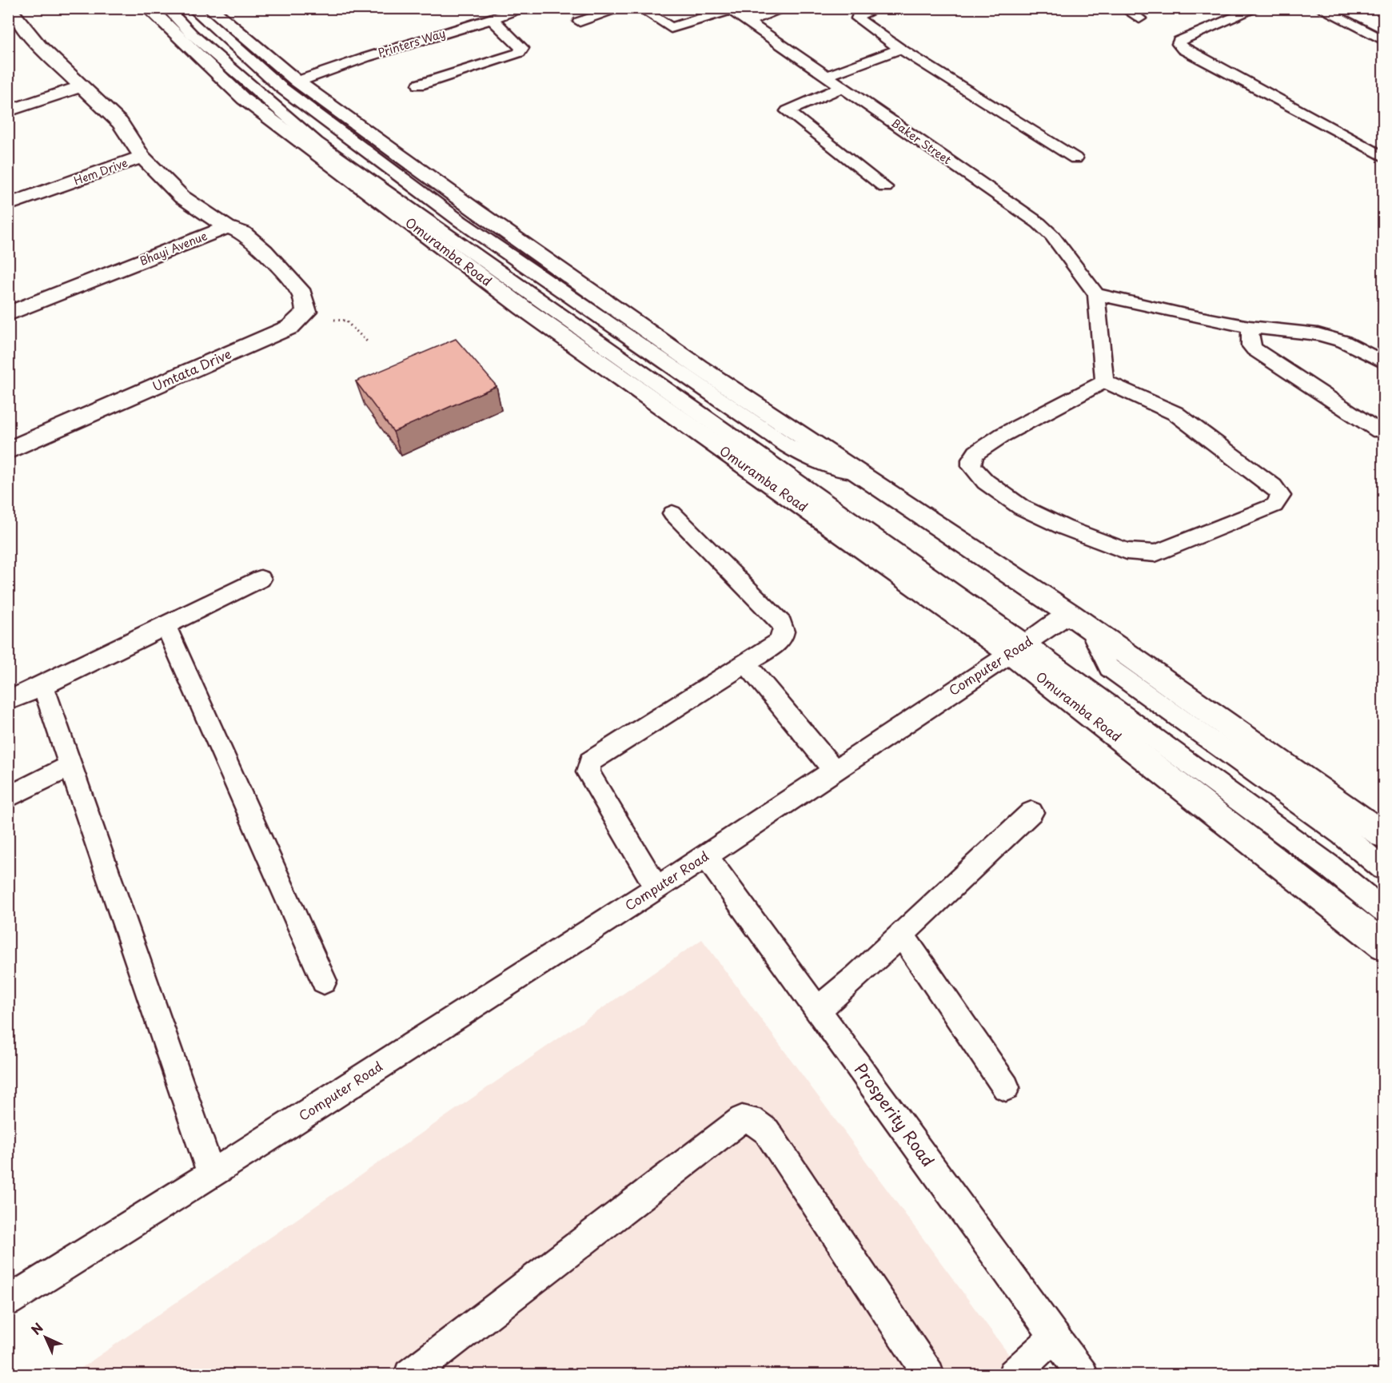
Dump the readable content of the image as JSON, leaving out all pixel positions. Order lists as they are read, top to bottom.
{
  "streets": {
    "main road": [
      "Hem Drive",
      "Bhayi Avenue",
      "Omuramba Road",
      "Umtata Drive"
    ],
    "lane": [
      "Printers Way",
      "Baker Street",
      "Computer Road",
      "Prosperity Road"
    ]
  },
  "crossings": [
    ["Hem Drive", "Bhayi Avenue"],
    ["Omuramba Road", "Computer Road"],
    ["Computer Road", "Prosperity Road"]
  ],
  "north": "top left"
}
